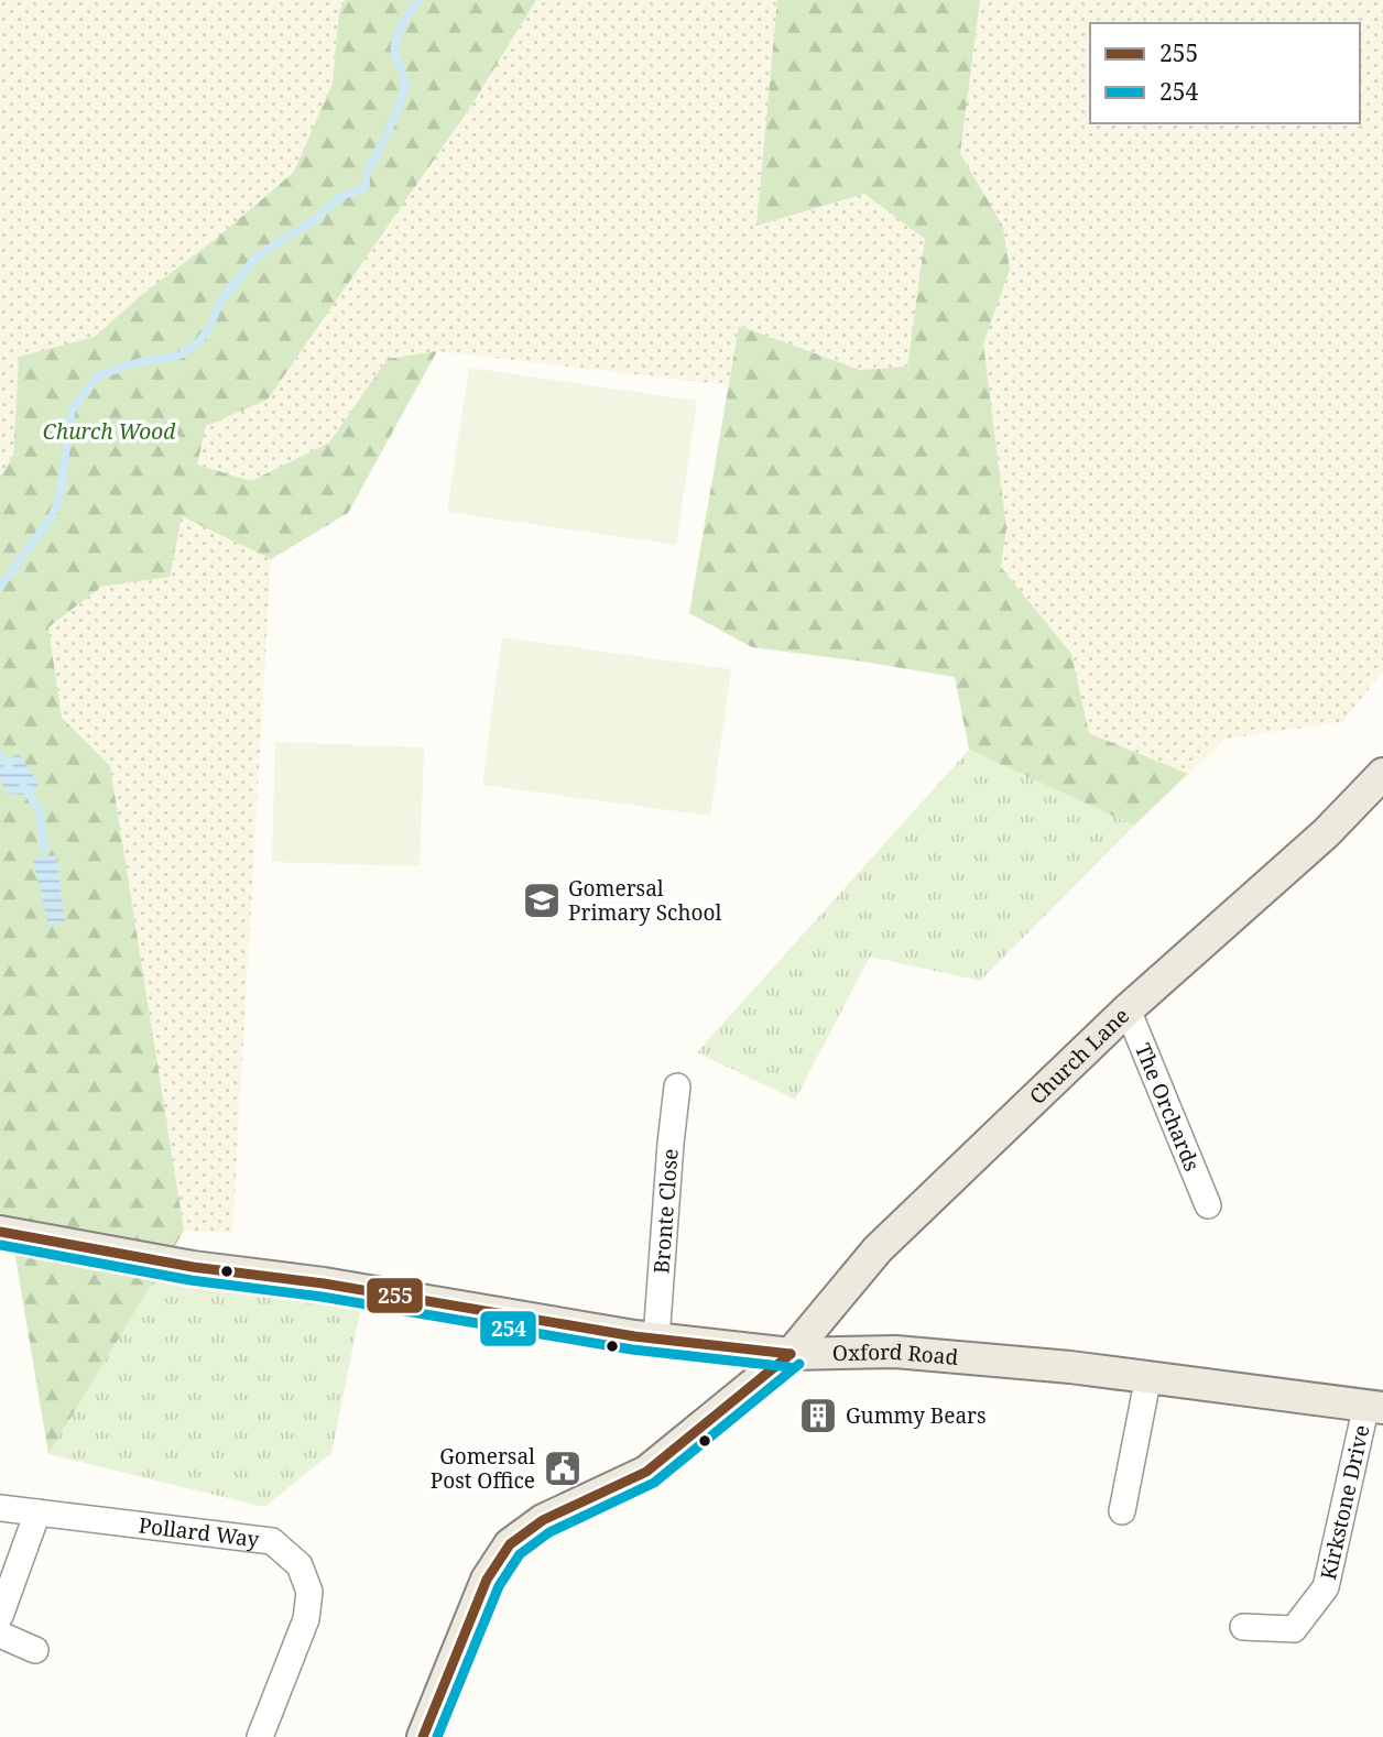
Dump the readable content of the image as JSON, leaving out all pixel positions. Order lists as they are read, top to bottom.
{
  "streets": {
    "main road": ["Church Lane", "Oxford Road"],
    "street": [
      "The Orchards",
      "Bronte Close",
      "Kirkstone Drive",
      "Pollard Way"
    ]
  },
  "crossings": [
    ["Church Lane", "The Orchards"],
    ["Church Lane", "Oxford Road"],
    ["Bronte Close", "Oxford Road"],
    ["Oxford Road", "Kirkstone Drive"]
  ],
  "parks": ["Church Wood"],
  "places": {
    "school or university": ["Gomersal Primary School"],
    "building": ["Gummy Bears"],
    "public building": ["Gomersal Post Office"]
  },
  "lines": ["transit line 255", "transit line 254"],
  "legend": ["255", "254"]
}
